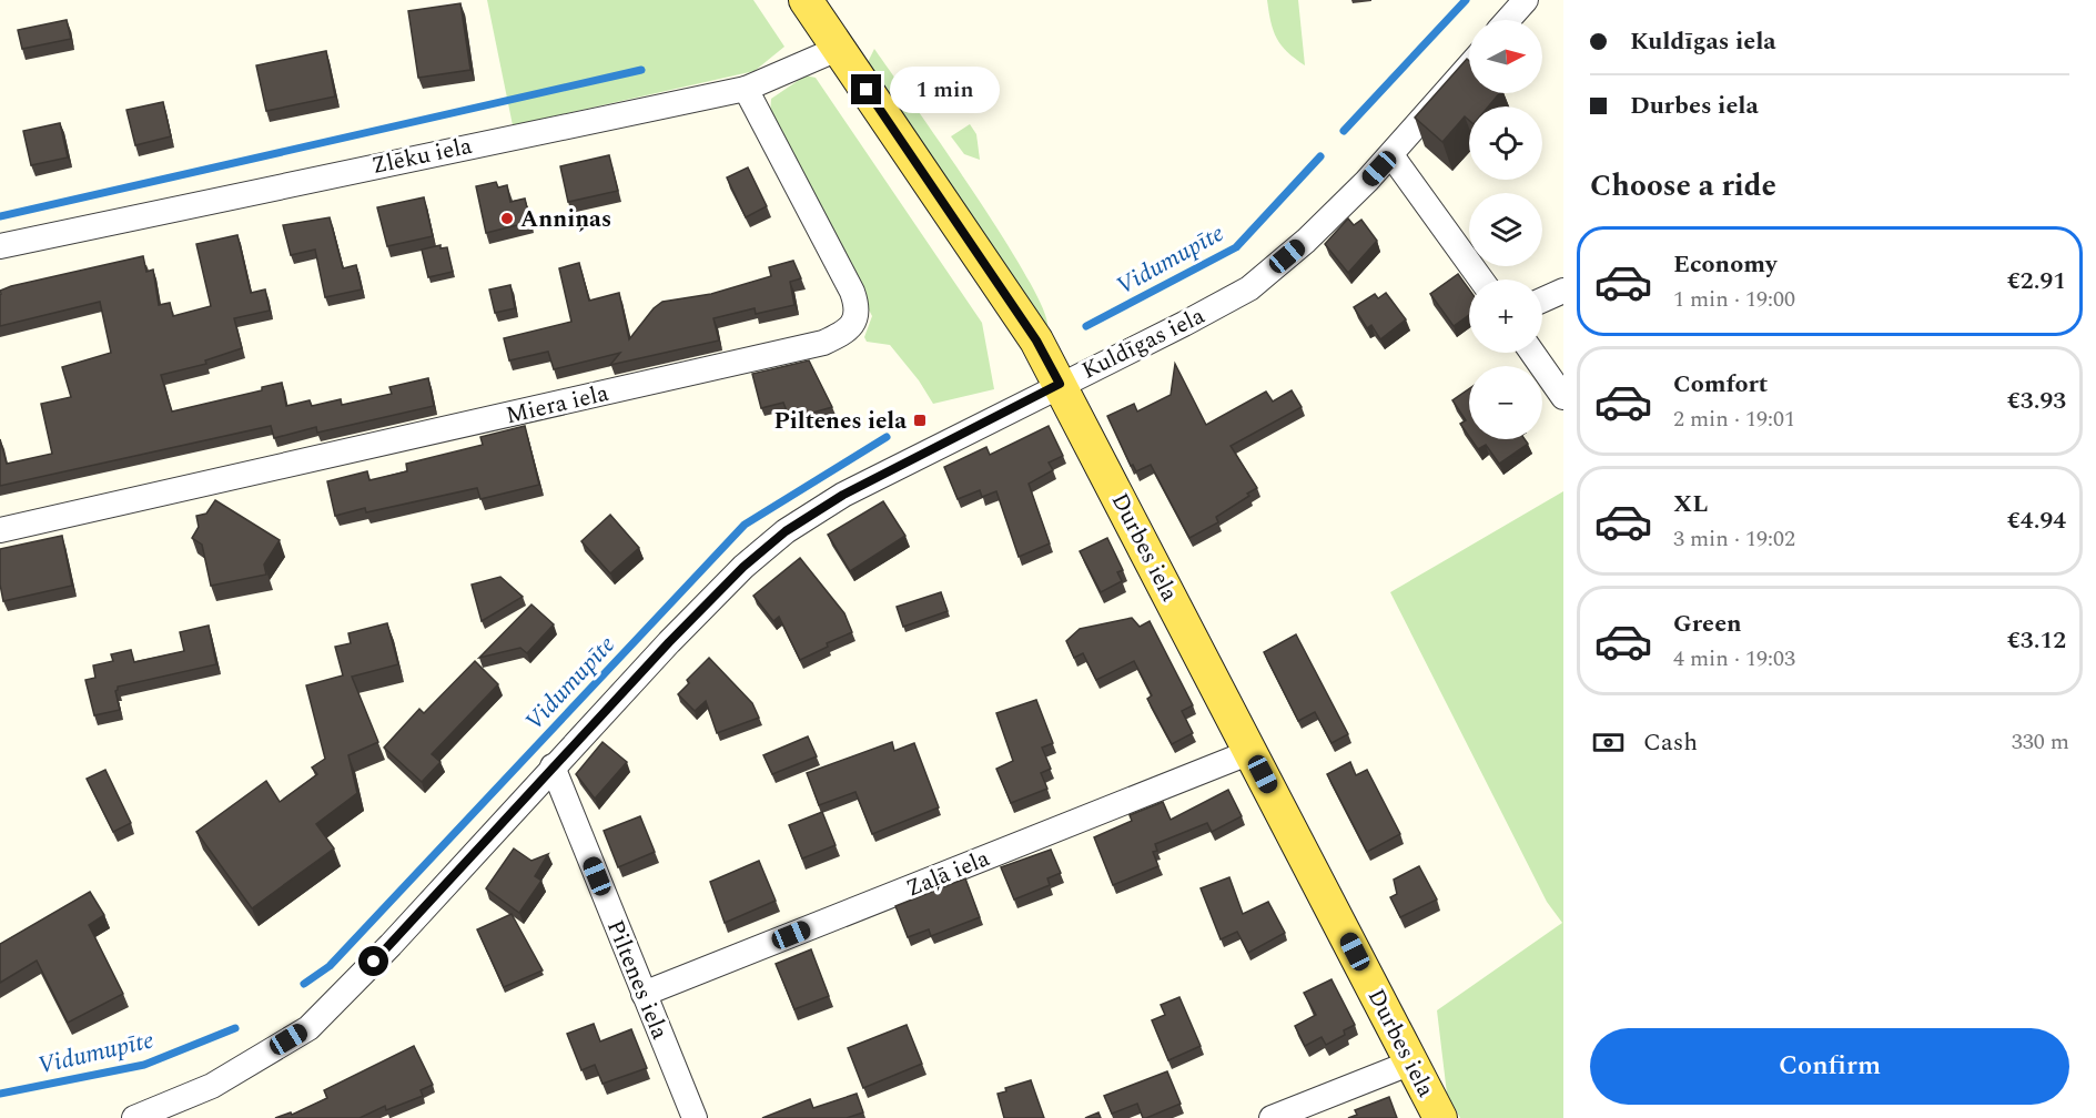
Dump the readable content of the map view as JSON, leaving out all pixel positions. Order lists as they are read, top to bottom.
{
  "streets": {
    "main road": ["Durbes iela"],
    "street": [
      "Zlēku iela",
      "Kuldīgas iela",
      "Miera iela",
      "Zaļā iela",
      "Piltenes iela"
    ]
  },
  "crossings": [
    ["Zlēku iela", "Miera iela"],
    ["Zlēku iela", "Durbes iela"],
    ["Kuldīgas iela", "Durbes iela"],
    ["Kuldīgas iela", "Piltenes iela"],
    ["Durbes iela", "Zaļā iela"],
    ["Zaļā iela", "Piltenes iela"]
  ],
  "water": ["Vidumupīte"],
  "places": {
    "other": ["Anniņas"],
    "transit": ["Piltenes iela"]
  },
  "north": "right",
  "page": {
    "banner": ["Kuldīgas iela", "Durbes iela"],
    "map_buttons": ["+", "−"],
    "bubble": "1 min",
    "heading": "Choose a ride",
    "list": [
      {
        "name": "Economy",
        "note": "1 min · 19:00",
        "value": "€2.91"
      },
      {
        "name": "Comfort",
        "note": "2 min · 19:01",
        "value": "€3.93"
      },
      {
        "name": "XL",
        "note": "3 min · 19:02",
        "value": "€4.94"
      },
      {
        "name": "Green",
        "note": "4 min · 19:03",
        "value": "€3.12"
      }
    ],
    "pay": ["Cash", "330 m"],
    "buttons": "Confirm"
  }
}
